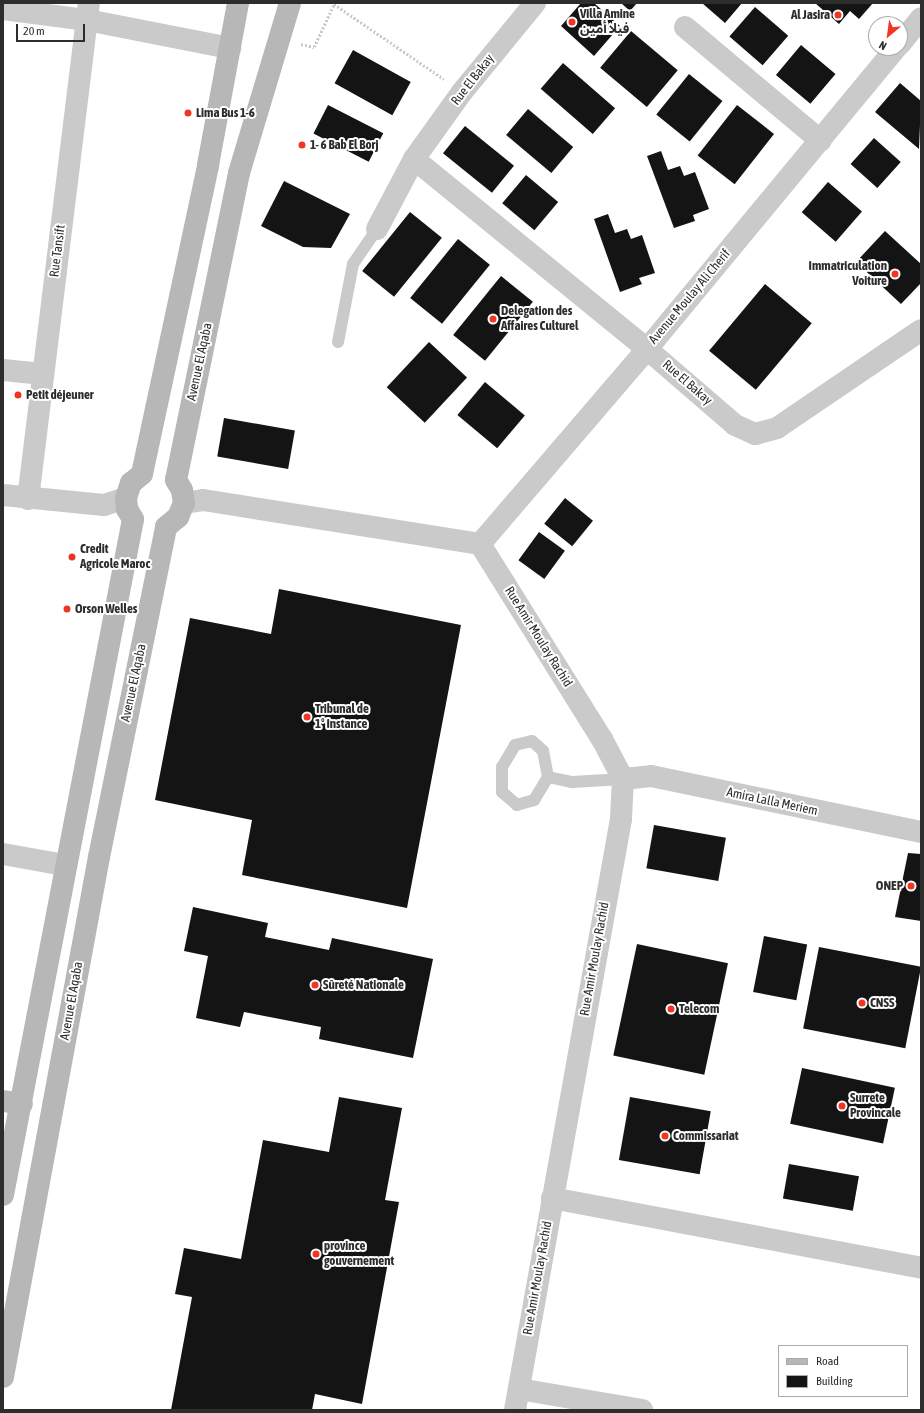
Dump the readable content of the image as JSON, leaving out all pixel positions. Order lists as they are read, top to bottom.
{
  "streets": {
    "main road": ["Avenue El Aqaba"],
    "street": [
      "Rue El Bakay",
      "Rue Tansift",
      "Avenue Moulay Ali Cherif",
      "Rue Amir Moulay Rachid",
      "Amira Lalla Meriem"
    ]
  },
  "crossings": [
    ["Rue El Bakay", "Avenue Moulay Ali Cherif"],
    ["Avenue Moulay Ali Cherif", "Rue Amir Moulay Rachid"],
    ["Rue Amir Moulay Rachid", "Amira Lalla Meriem"]
  ],
  "places": [
    "Al Jasira",
    "Villa Amine فيلا أمين",
    "Lima Bus 1-6",
    "1- 6 Bab El Borj",
    "Immatriculation Voiture",
    "Delegation des Affaires Culturel",
    "Petit déjeuner",
    "Credit Agricole Maroc",
    "Orson Welles",
    "Tribunal de 1° Instance",
    "ONEP",
    "Sûreté Nationale",
    "CNSS",
    "Telecom",
    "Surrete Provincale",
    "Commissariat",
    "province gouvernement"
  ],
  "legend": ["Road", "Building"],
  "scale_bar": "20 m",
  "north": "bottom left"
}
